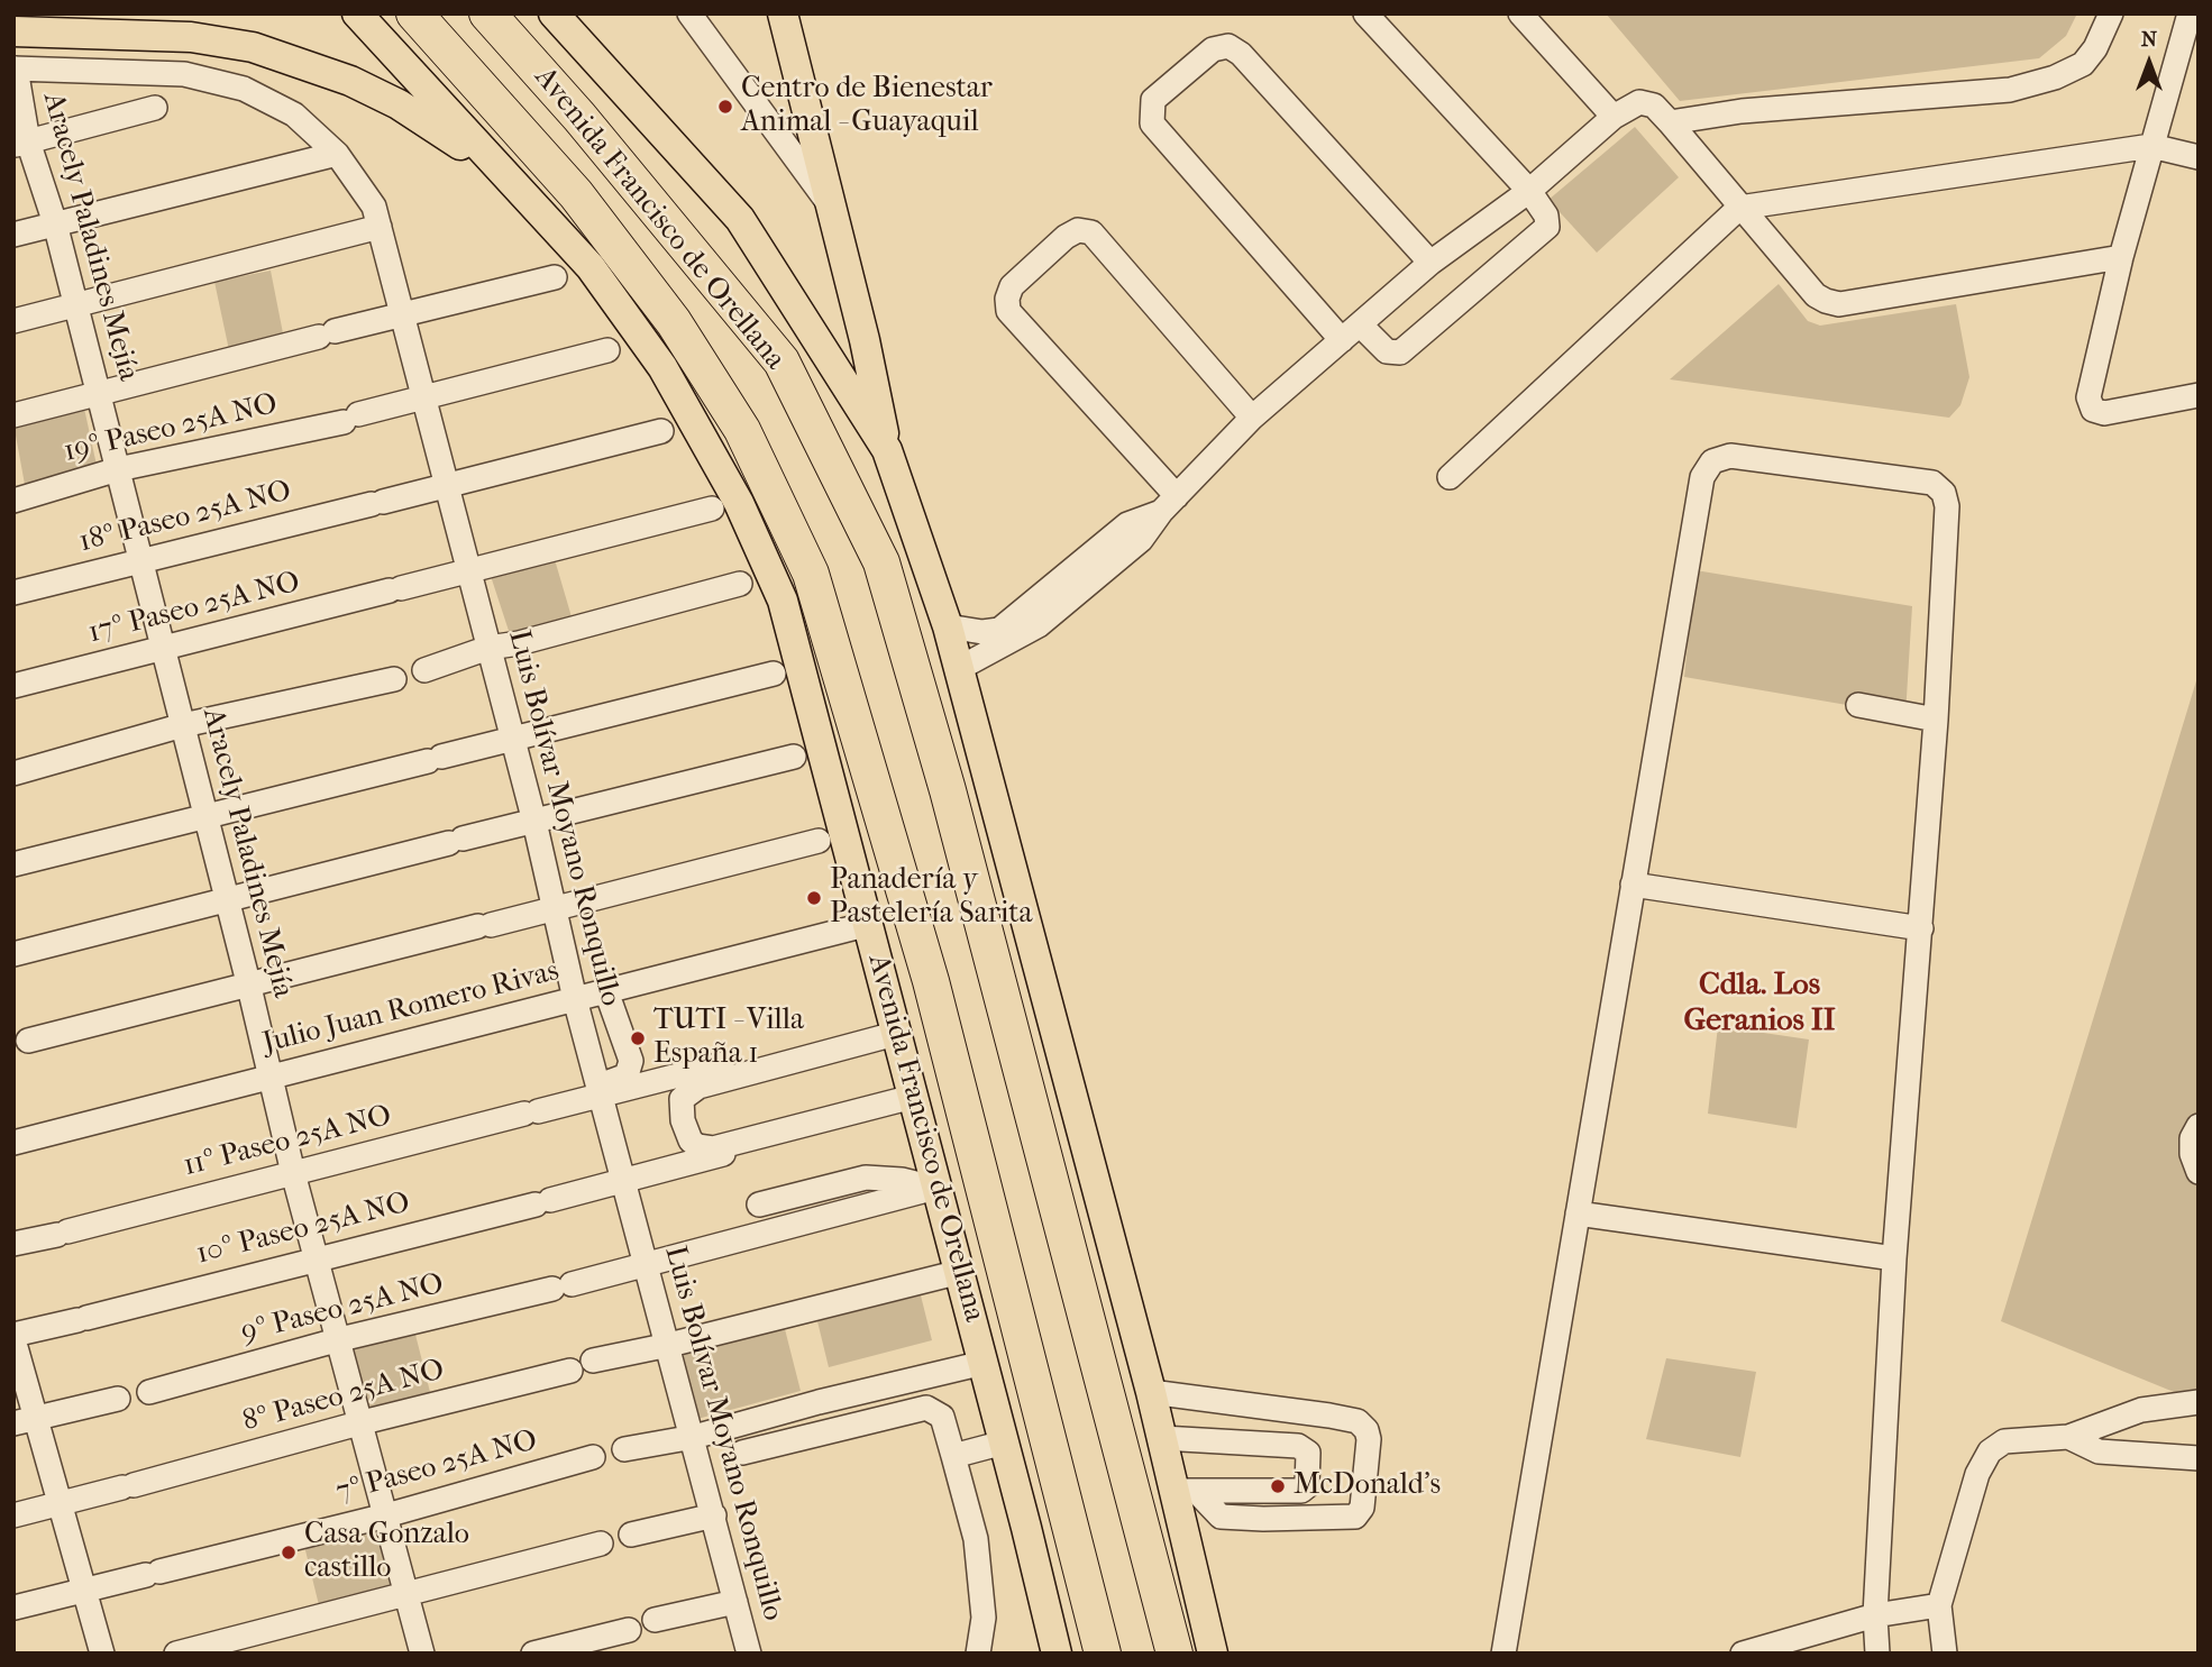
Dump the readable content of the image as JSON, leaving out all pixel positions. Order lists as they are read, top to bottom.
{
  "streets": {
    "highway": ["Avenida Francisco de Orellana"],
    "street": [
      "Aracely Paladines Mejía",
      "19º Paseo 25A NO",
      "18º Paseo 25A NO",
      "17º Paseo 25A NO",
      "Luis Bolívar Moyano Ronquillo",
      "Julio Juan Romero Rivas",
      "11º Paseo 25A NO",
      "10º Paseo 25A NO",
      "9º Paseo 25A NO",
      "8º Paseo 25A NO",
      "7º Paseo 25A NO"
    ]
  },
  "crossings": [
    ["Avenida Francisco de Orellana", "Julio Juan Romero Rivas"],
    ["Avenida Francisco de Orellana", "11º Paseo 25A NO"],
    ["Avenida Francisco de Orellana", "10º Paseo 25A NO"],
    ["Avenida Francisco de Orellana", "9º Paseo 25A NO"],
    ["Aracely Paladines Mejía", "19º Paseo 25A NO"],
    ["Aracely Paladines Mejía", "18º Paseo 25A NO"],
    ["Aracely Paladines Mejía", "17º Paseo 25A NO"],
    ["Aracely Paladines Mejía", "Luis Bolívar Moyano Ronquillo"],
    ["Aracely Paladines Mejía", "Julio Juan Romero Rivas"],
    ["Aracely Paladines Mejía", "11º Paseo 25A NO"],
    ["Aracely Paladines Mejía", "10º Paseo 25A NO"],
    ["Aracely Paladines Mejía", "9º Paseo 25A NO"],
    ["Aracely Paladines Mejía", "8º Paseo 25A NO"],
    ["Aracely Paladines Mejía", "7º Paseo 25A NO"],
    ["19º Paseo 25A NO", "Luis Bolívar Moyano Ronquillo"],
    ["18º Paseo 25A NO", "Luis Bolívar Moyano Ronquillo"],
    ["17º Paseo 25A NO", "Luis Bolívar Moyano Ronquillo"],
    ["Luis Bolívar Moyano Ronquillo", "Julio Juan Romero Rivas"],
    ["Luis Bolívar Moyano Ronquillo", "11º Paseo 25A NO"],
    ["Luis Bolívar Moyano Ronquillo", "10º Paseo 25A NO"],
    ["Luis Bolívar Moyano Ronquillo", "9º Paseo 25A NO"]
  ],
  "districts": ["Cdla. Los Geranios II"],
  "places": [
    "Centro de Bienestar Animal - Guayaquil",
    "Panadería y Pastelería Sarita",
    "TUTI - Villa España 1",
    "McDonald's",
    "Casa Gonzalo castillo"
  ],
  "north": "top"
}
